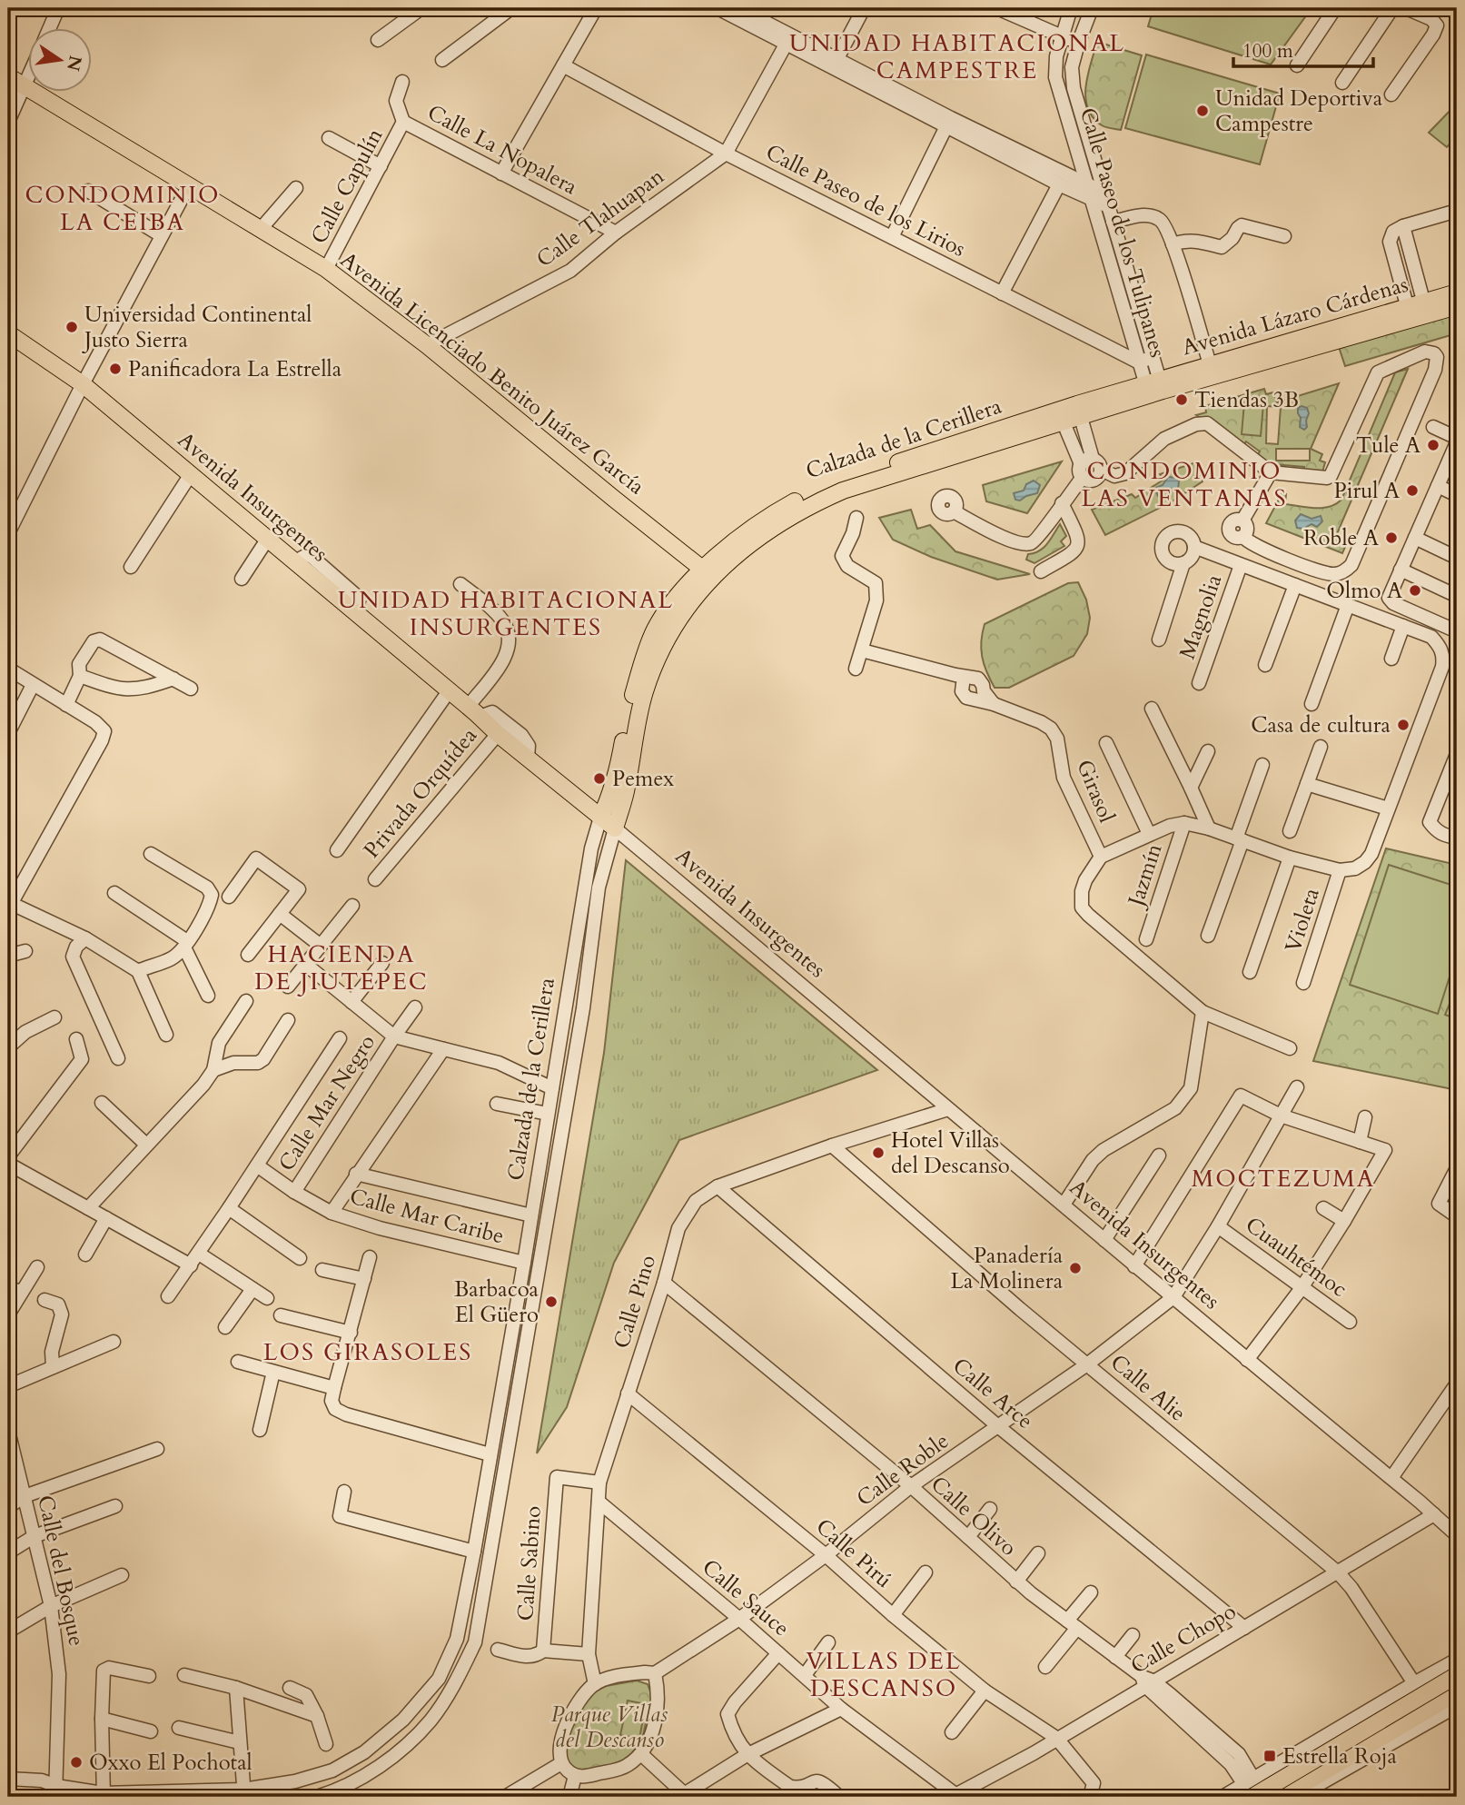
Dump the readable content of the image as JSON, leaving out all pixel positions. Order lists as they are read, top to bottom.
{
  "streets": {
    "main road": [
      "Avenida Lázaro Cárdenas",
      "Avenida Licenciado Benito Juárez García",
      "Calzada de la Cerillera",
      "Avenida Insurgentes"
    ],
    "street": [
      "Calle La Nopalera",
      "Calle Capulín",
      "Calle Paseo de los Lirios",
      "Calle Tlahuapan",
      "Calle Paseo de los Tulipanes",
      "Magnolia",
      "Girasol",
      "Privada Orquídea",
      "Jazmín",
      "Violeta",
      "Calle Mar Negro",
      "Calle Mar Caribe",
      "Cuauhtémoc",
      "Calle Pino",
      "Calle Alie",
      "Calle Arce",
      "Calle Roble",
      "Calle Olivo",
      "Calle Pirú",
      "Calle Sabino",
      "Calle del Bosque",
      "Calle Sauce",
      "Calle Chopo"
    ]
  },
  "crossings": [
    ["Calle La Nopalera", "Calle Capulín"],
    ["Calle La Nopalera", "Calle Tlahuapan"],
    ["Calle Capulín", "Avenida Licenciado Benito Juárez García"],
    ["Calle Paseo de los Lirios", "Calle Tlahuapan"],
    ["Calle Paseo de los Lirios", "Calle Paseo de los Tulipanes"],
    ["Calle Tlahuapan", "Avenida Licenciado Benito Juárez García"],
    ["Calle Paseo de los Tulipanes", "Avenida Lázaro Cárdenas"],
    ["Calle Paseo de los Tulipanes", "Calzada de la Cerillera"],
    ["Avenida Lázaro Cárdenas", "Calzada de la Cerillera"],
    ["Avenida Licenciado Benito Juárez García", "Calzada de la Cerillera"],
    ["Calzada de la Cerillera", "Avenida Insurgentes"],
    ["Calzada de la Cerillera", "Calle Mar Caribe"],
    ["Calzada de la Cerillera", "Calle del Bosque"],
    ["Avenida Insurgentes", "Privada Orquídea"],
    ["Avenida Insurgentes", "Calle Pino"],
    ["Avenida Insurgentes", "Calle Roble"],
    ["Avenida Insurgentes", "Calle Chopo"],
    ["Calle Mar Negro", "Calle Mar Caribe"],
    ["Calle Pino", "Calle Alie"],
    ["Calle Pino", "Calle Arce"],
    ["Calle Pino", "Calle Roble"],
    ["Calle Pino", "Calle Olivo"],
    ["Calle Pino", "Calle Pirú"],
    ["Calle Pino", "Calle Sabino"],
    ["Calle Pino", "Calle Sauce"],
    ["Calle Alie", "Calle Roble"],
    ["Calle Alie", "Calle Chopo"],
    ["Calle Arce", "Calle Roble"],
    ["Calle Arce", "Calle Chopo"],
    ["Calle Roble", "Calle Olivo"],
    ["Calle Roble", "Calle Pirú"],
    ["Calle Roble", "Calle Sauce"],
    ["Calle Olivo", "Calle Chopo"],
    ["Calle Pirú", "Calle Chopo"],
    ["Calle Sauce", "Calle Chopo"]
  ],
  "districts": [
    "UNIDAD HABITACIONAL CAMPESTRE",
    "CONDOMINIO LA CEIBA",
    "CONDOMINIO LAS VENTANAS",
    "UNIDAD HABITACIONAL INSURGENTES",
    "HACIENDA DE JIUTEPEC",
    "MOCTEZUMA",
    "LOS GIRASOLES",
    "VILLAS DEL DESCANSO"
  ],
  "parks": ["Parque Villas del Descanso"],
  "places": {
    "other": [
      "Unidad Deportiva Campestre",
      "Universidad Continental Justo Sierra",
      "Panificadora La Estrella",
      "Tiendas 3B",
      "Tule A",
      "Pirul A",
      "Roble A",
      "Olmo A",
      "Casa de cultura",
      "Pemex",
      "Hotel Villas del Descanso",
      "Panadería La Molinera",
      "Barbacoa El Güero",
      "Oxxo El Pochotal"
    ],
    "transit": ["Estrella Roja"]
  },
  "scale_bar": "100 m",
  "north": "right"
}
